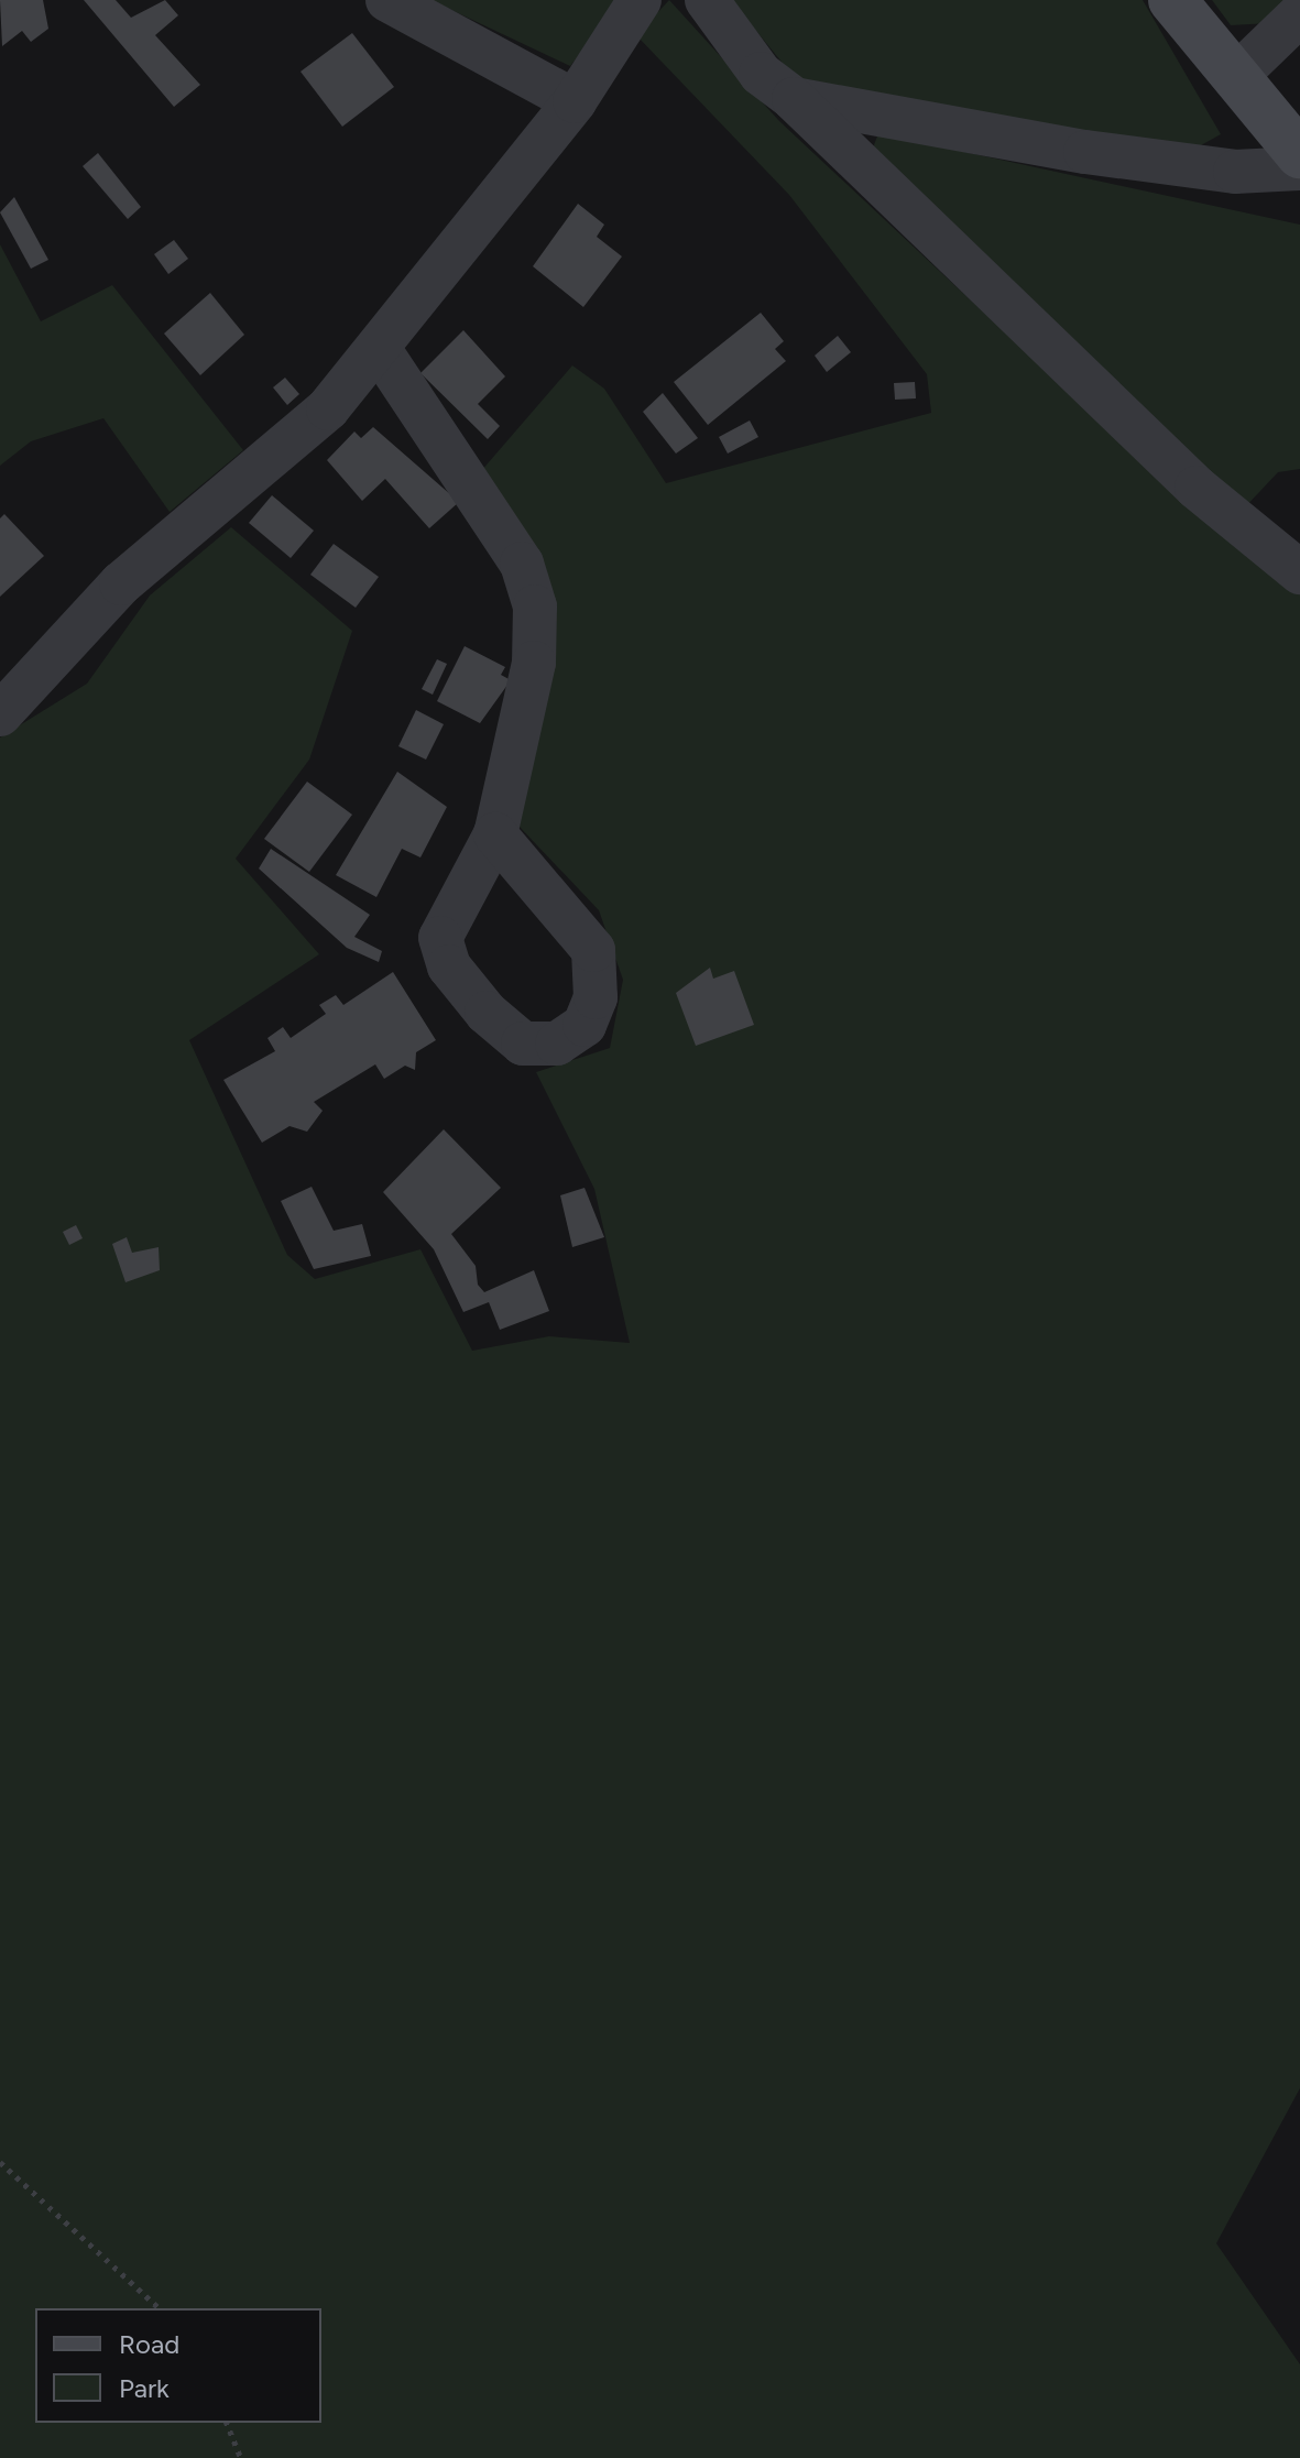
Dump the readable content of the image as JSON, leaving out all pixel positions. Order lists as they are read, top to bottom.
{
  "legend": ["Road", "Park"]
}
